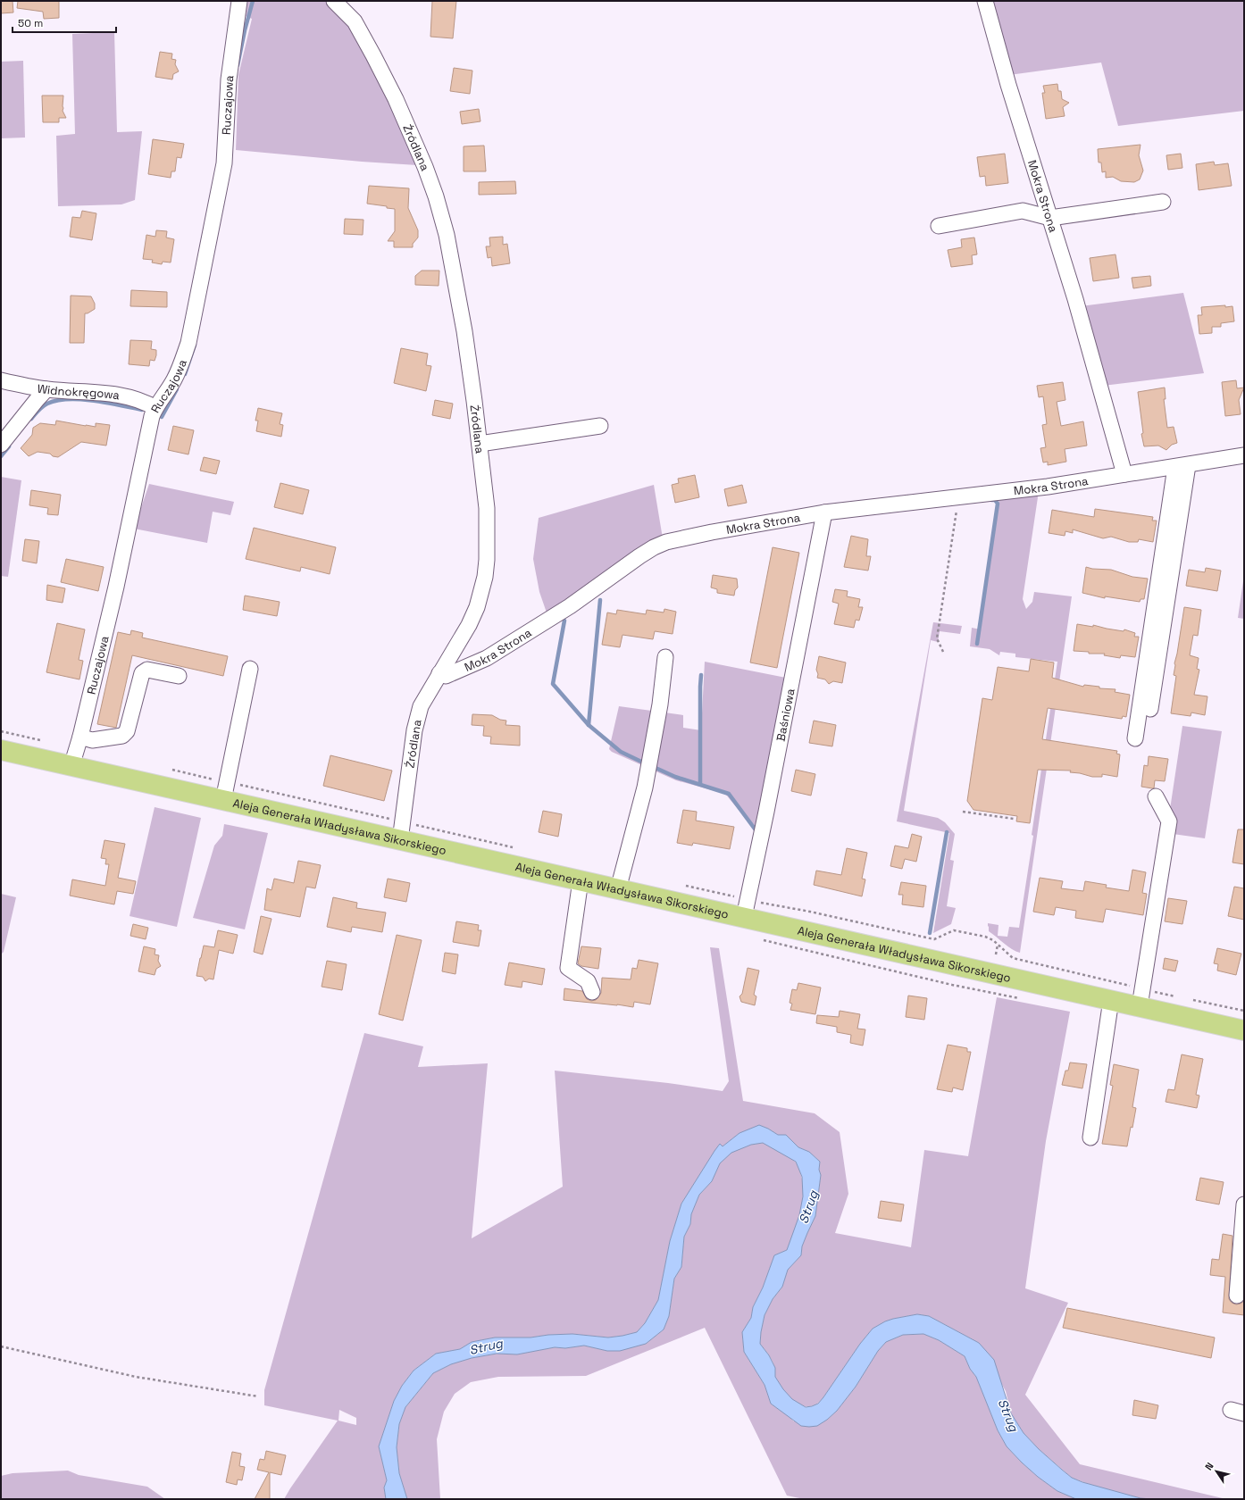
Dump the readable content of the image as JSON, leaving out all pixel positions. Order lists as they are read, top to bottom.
{
  "streets": {
    "main road": ["Aleja Generała Władysława Sikorskiego"],
    "street": [
      "Ruczajowa",
      "Źródlana",
      "Mokra Strona",
      "Widnokręgowa",
      "Baśniowa"
    ]
  },
  "crossings": [
    ["Ruczajowa", "Widnokręgowa"],
    ["Ruczajowa", "Aleja Generała Władysława Sikorskiego"],
    ["Źródlana", "Mokra Strona"],
    ["Źródlana", "Aleja Generała Władysława Sikorskiego"],
    ["Mokra Strona", "Baśniowa"],
    ["Baśniowa", "Aleja Generała Władysława Sikorskiego"]
  ],
  "water": ["Strug"],
  "scale_bar": "50 m",
  "north": "top left"
}
